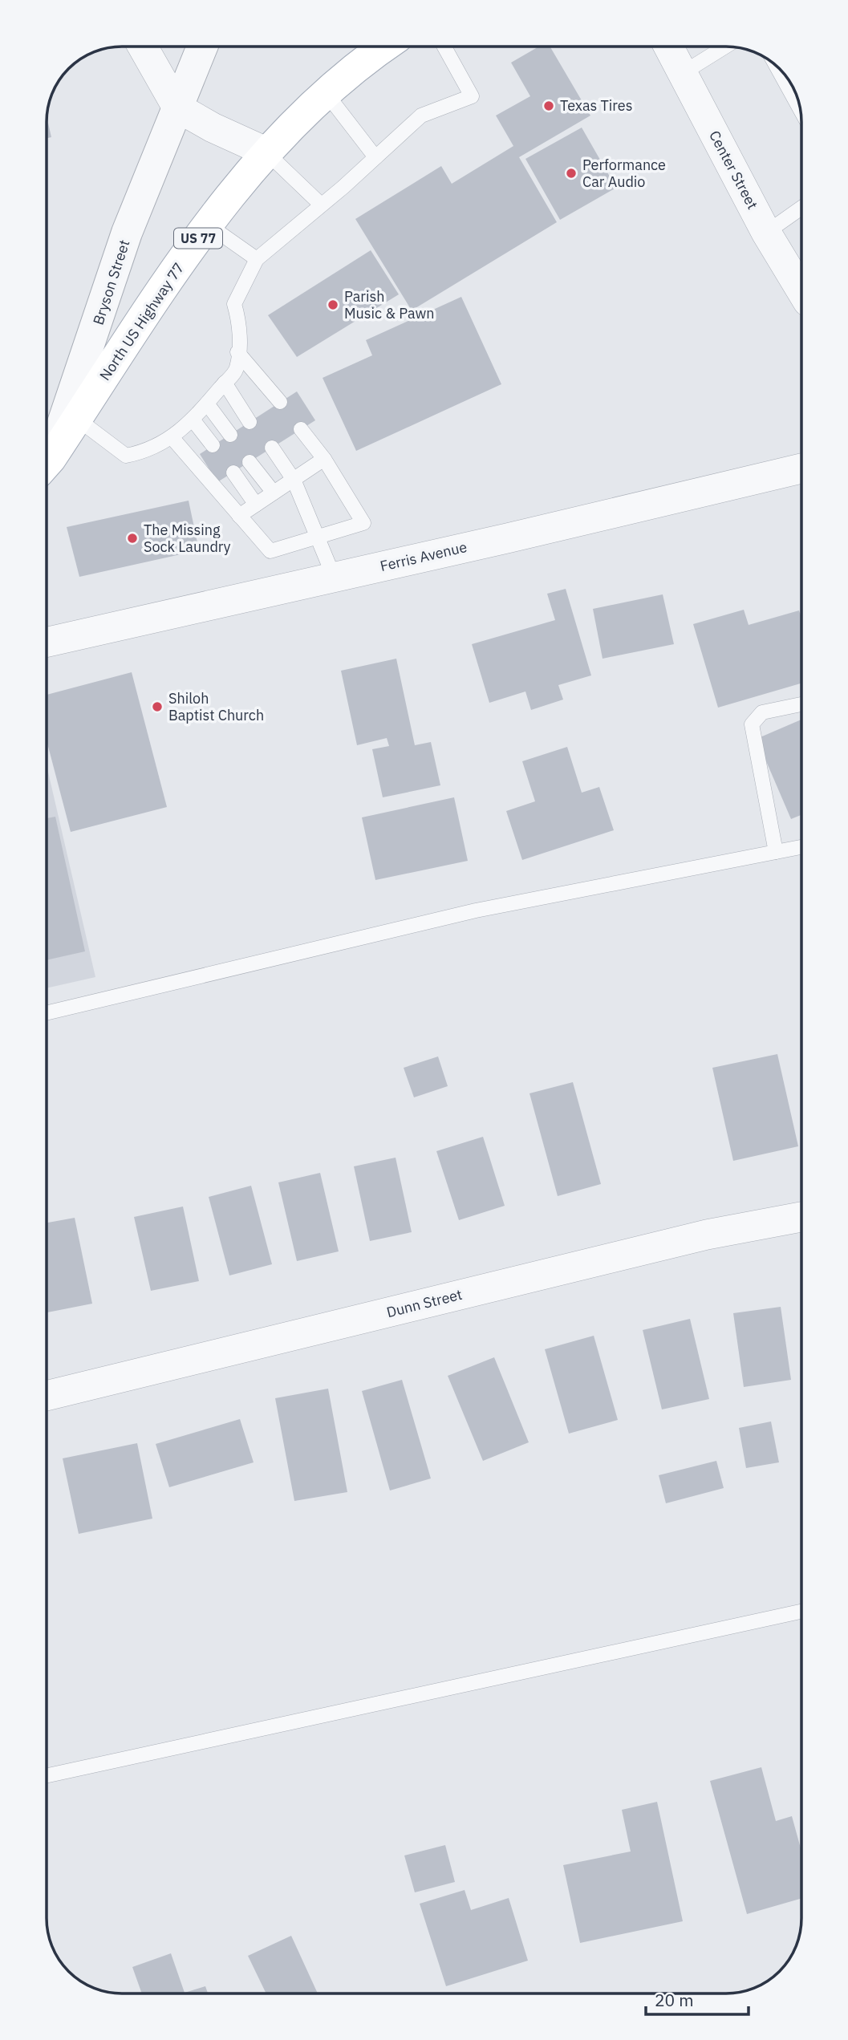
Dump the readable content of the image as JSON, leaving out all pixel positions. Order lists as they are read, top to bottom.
{
  "streets": {
    "main road": ["US 77", "North US Highway 77"],
    "street": [
      "Center Street",
      "Bryson Street",
      "Ferris Avenue",
      "Dunn Street"
    ]
  },
  "places": [
    "Texas Tires",
    "Performance Car Audio",
    "Parish Music & Pawn",
    "The Missing Sock Laundry",
    "Shiloh Baptist Church"
  ],
  "scale_bar": "20 m"
}
